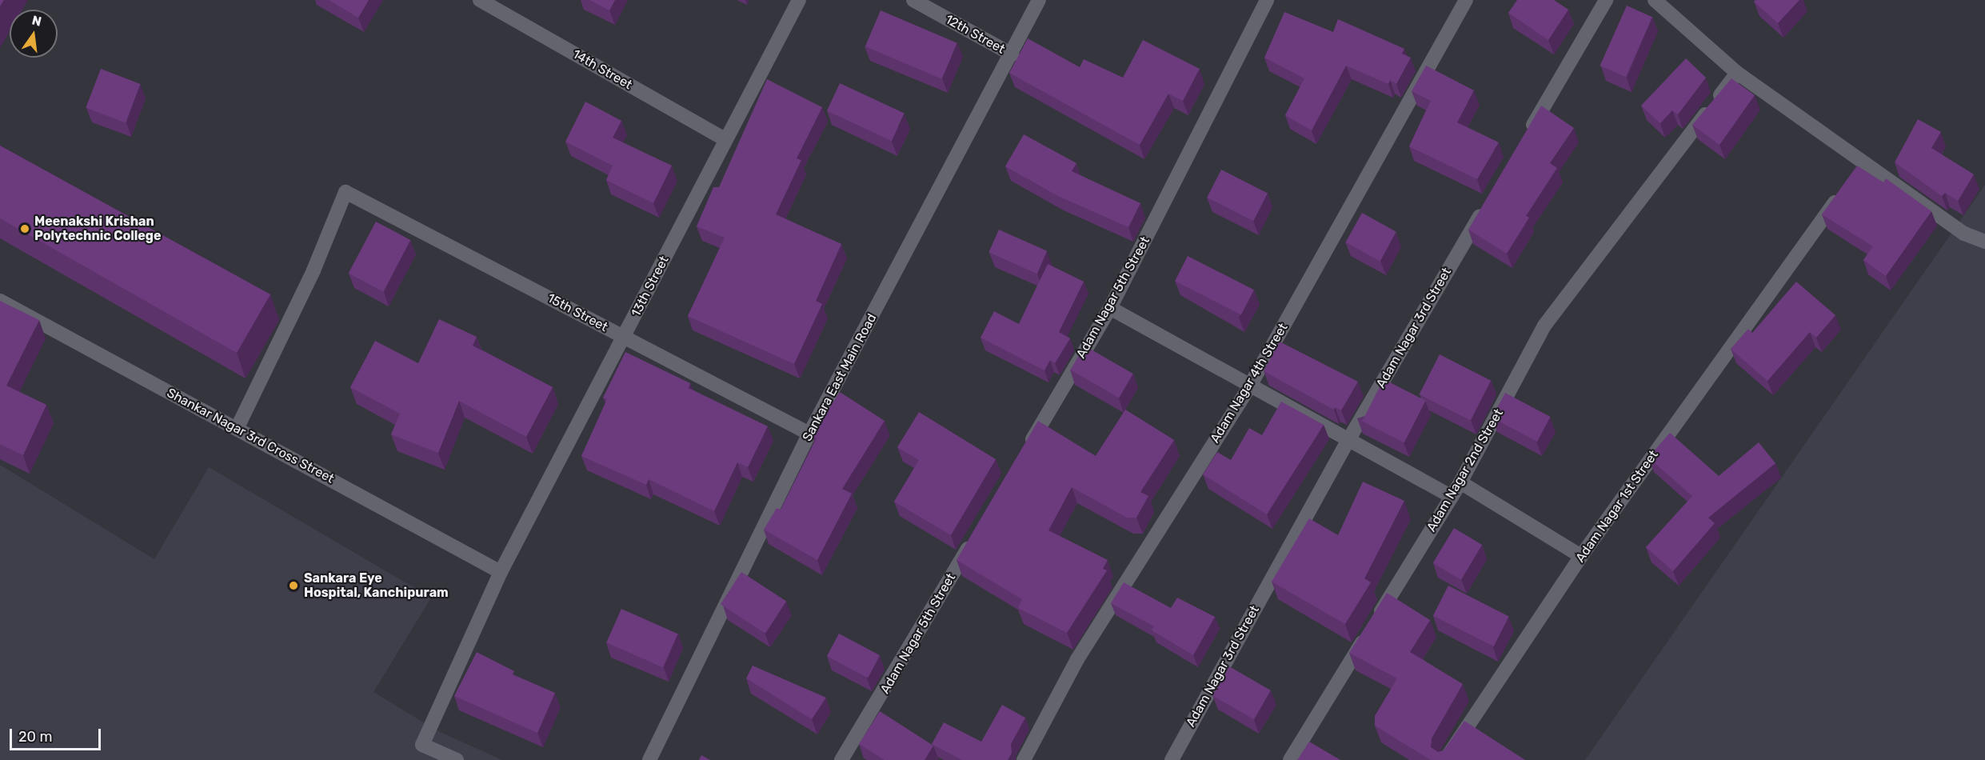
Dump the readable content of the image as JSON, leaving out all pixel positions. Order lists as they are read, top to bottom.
{
  "streets": {
    "street": [
      "12th Street",
      "14th Street",
      "13th Street",
      "Adam Nagar 5th Street",
      "15th Street",
      "Adam Nagar 3rd Street",
      "Sankara East Main Road",
      "Adam Nagar 4th Street",
      "Shankar Nagar 3rd Cross Street",
      "Adam Nagar 2nd Street",
      "Adam Nagar 1st Street"
    ]
  },
  "crossings": [
    ["12th Street", "Sankara East Main Road"],
    ["14th Street", "13th Street"],
    ["13th Street", "15th Street"],
    ["13th Street", "Shankar Nagar 3rd Cross Street"],
    ["15th Street", "Sankara East Main Road"],
    ["15th Street", "Shankar Nagar 3rd Cross Street"]
  ],
  "places": ["Meenakshi Krishan Polytechnic College", "Sankara Eye Hospital, Kanchipuram"],
  "scale_bar": "20 m",
  "north": "top"
}
